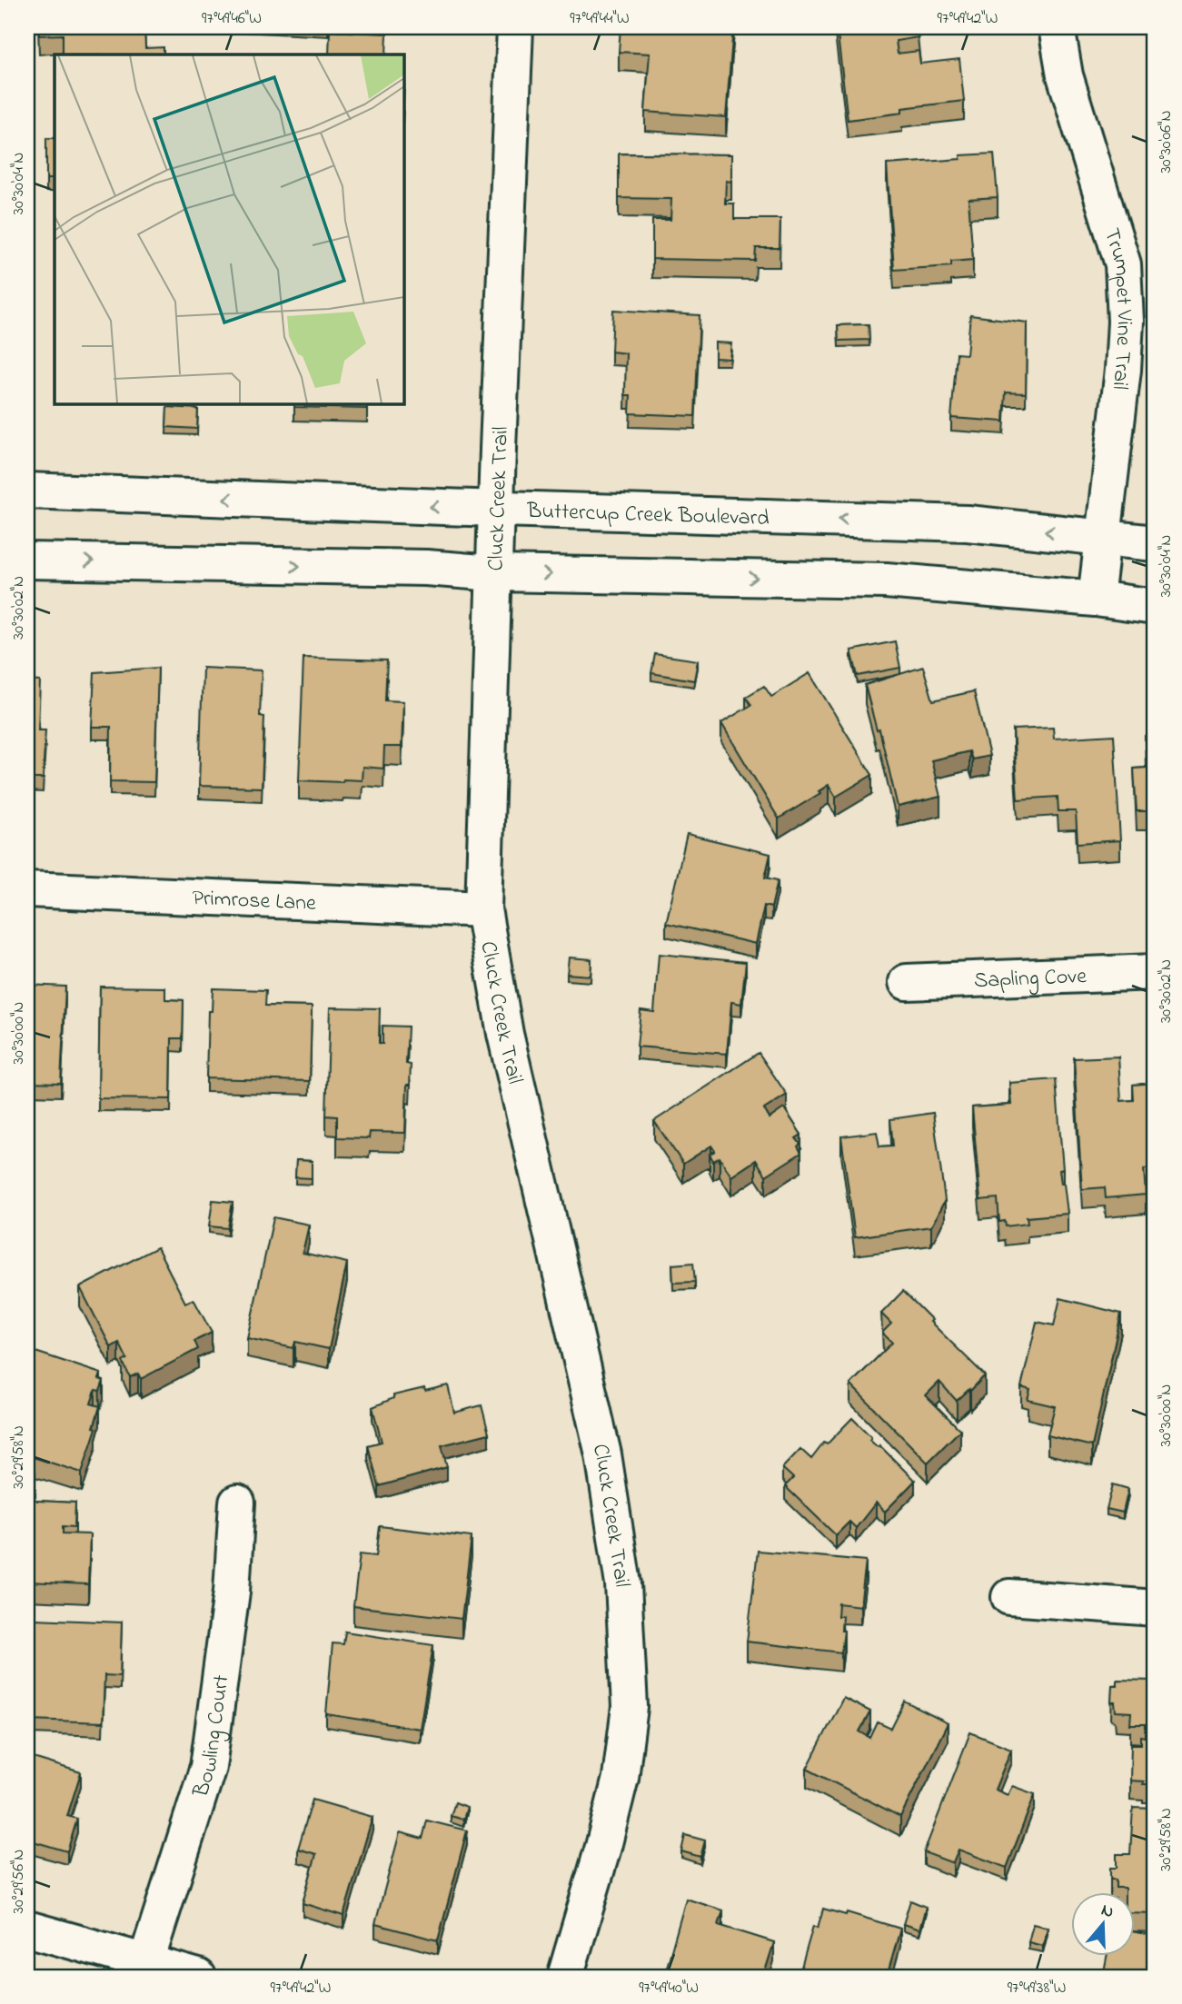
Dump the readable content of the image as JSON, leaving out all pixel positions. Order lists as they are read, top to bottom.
{
  "streets": {
    "street": [
      "Trumpet Vine Trail",
      "Cluck Creek Trail",
      "Buttercup Creek Boulevard",
      "Primrose Lane",
      "Sapling Cove",
      "Bowling Court"
    ]
  },
  "crossings": [
    ["Trumpet Vine Trail", "Buttercup Creek Boulevard"],
    ["Cluck Creek Trail", "Buttercup Creek Boulevard"],
    ["Cluck Creek Trail", "Primrose Lane"]
  ],
  "north": "top",
  "coordinates": [
    "97°49'46\"W",
    "97°49'44\"W",
    "97°49'42\"W",
    "30°30'06\"N",
    "30°30'04\"N",
    "30°30'02\"N",
    "30°30'00\"N",
    "30°29'58\"N",
    "30°29'56\"N",
    "97°49'40\"W",
    "97°49'38\"W"
  ]
}
